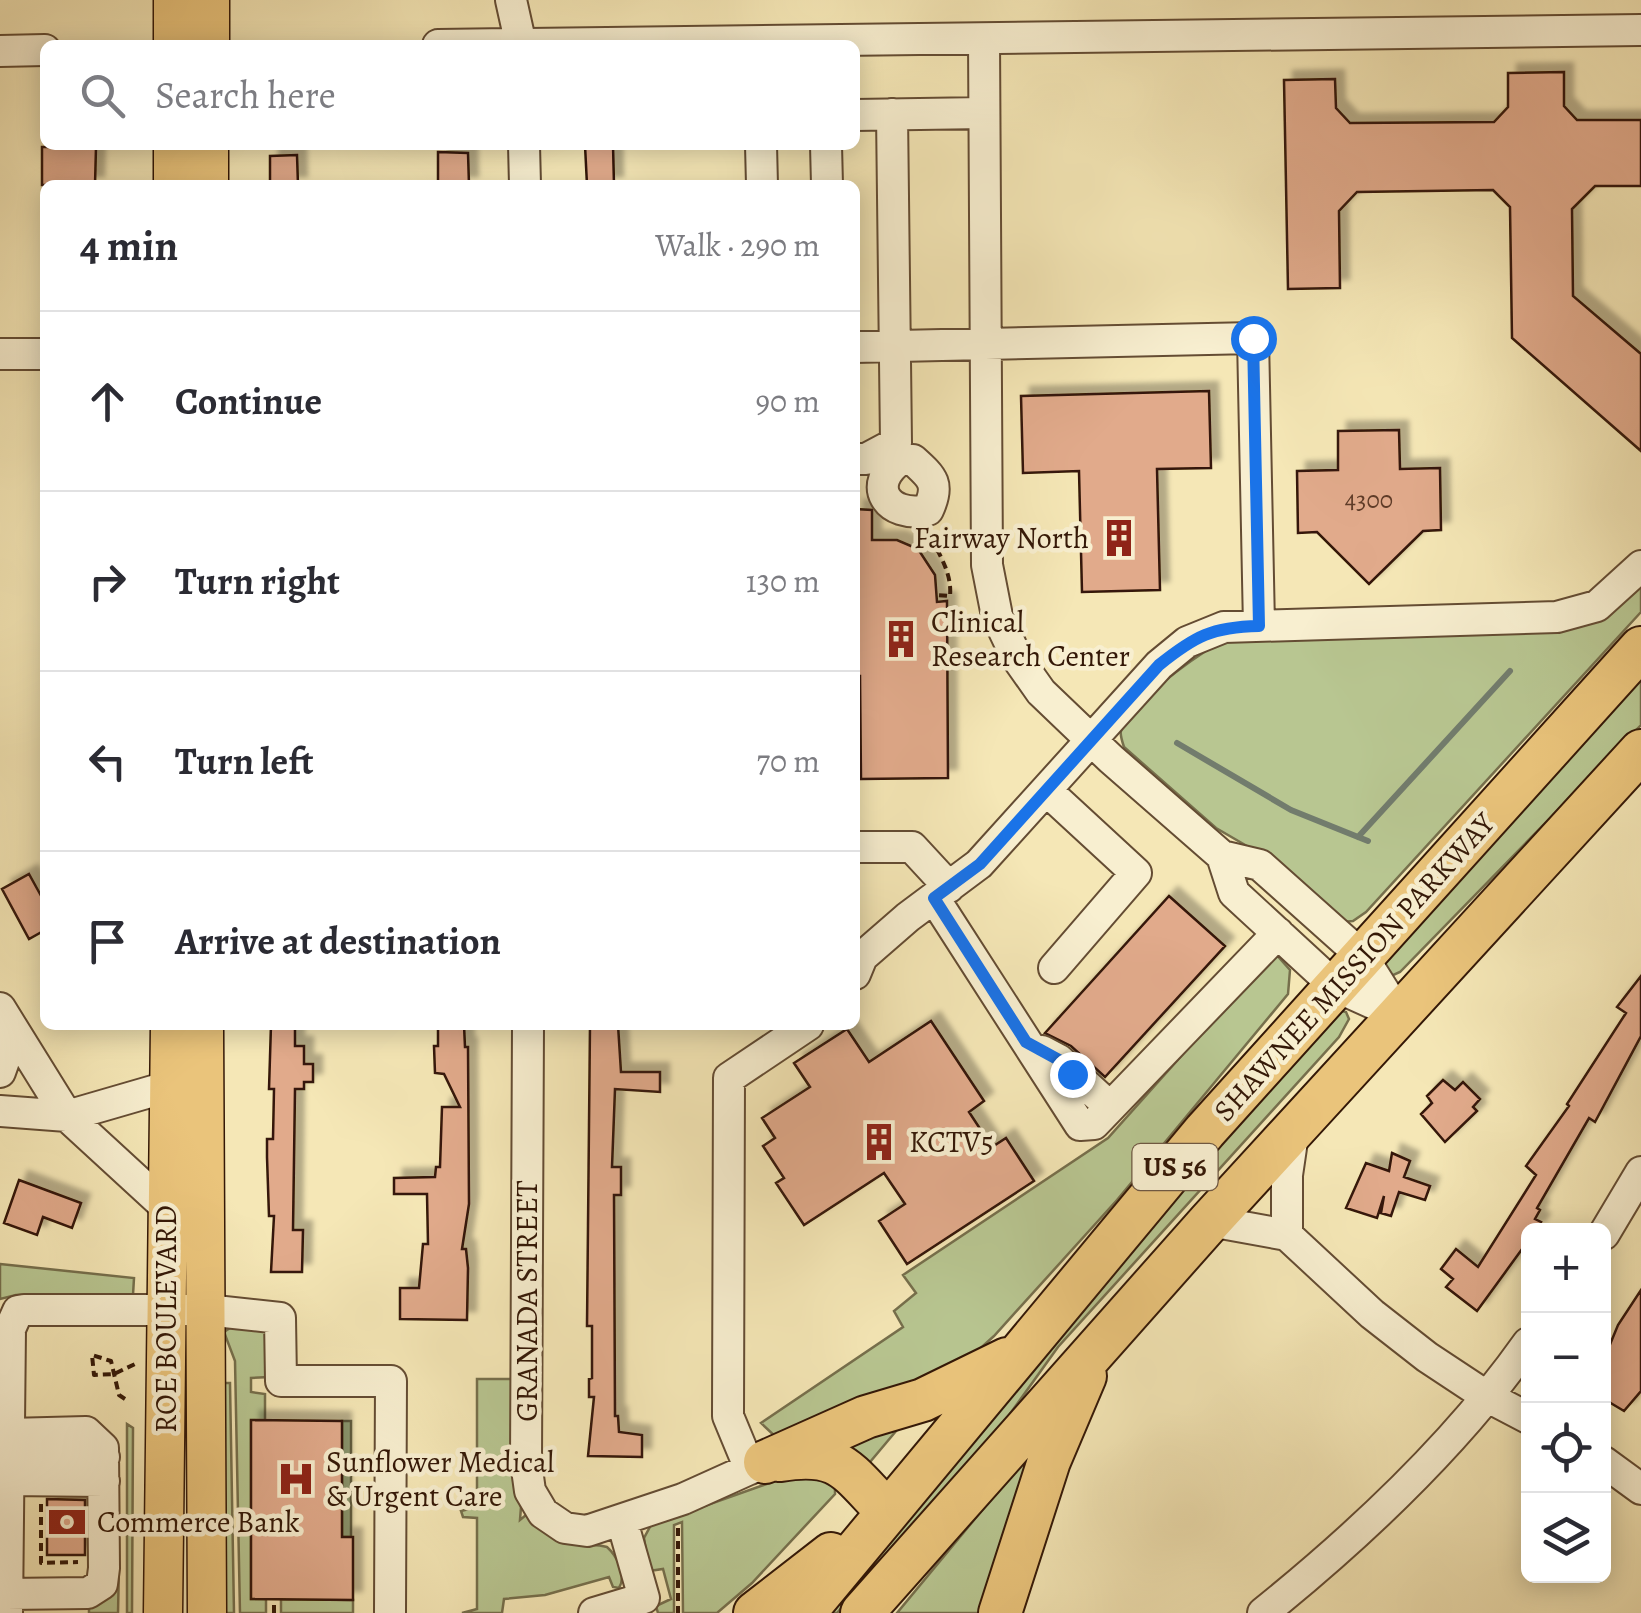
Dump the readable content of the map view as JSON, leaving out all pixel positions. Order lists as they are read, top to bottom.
{
  "streets": {
    "highway": ["SHAWNEE MISSION PARKWAY", "US 56"],
    "main road": ["ROE BOULEVARD"],
    "street": ["GRANADA STREET"]
  },
  "places": {
    "building": ["Fairway North", "Clinical Research Center", "KCTV5"],
    "hospital": ["Sunflower Medical & Urgent Care"],
    "bank": ["Commerce Bank"]
  },
  "house_numbers": ["4300"],
  "page": {
    "search": "Search here",
    "heading": ["4 min", "Walk · 290 m"],
    "list": [
      ["Continue", "90 m"],
      ["Turn right", "130 m"],
      ["Turn left", "70 m"],
      "Arrive at destination"
    ],
    "map_buttons": ["+", "−"]
  }
}
